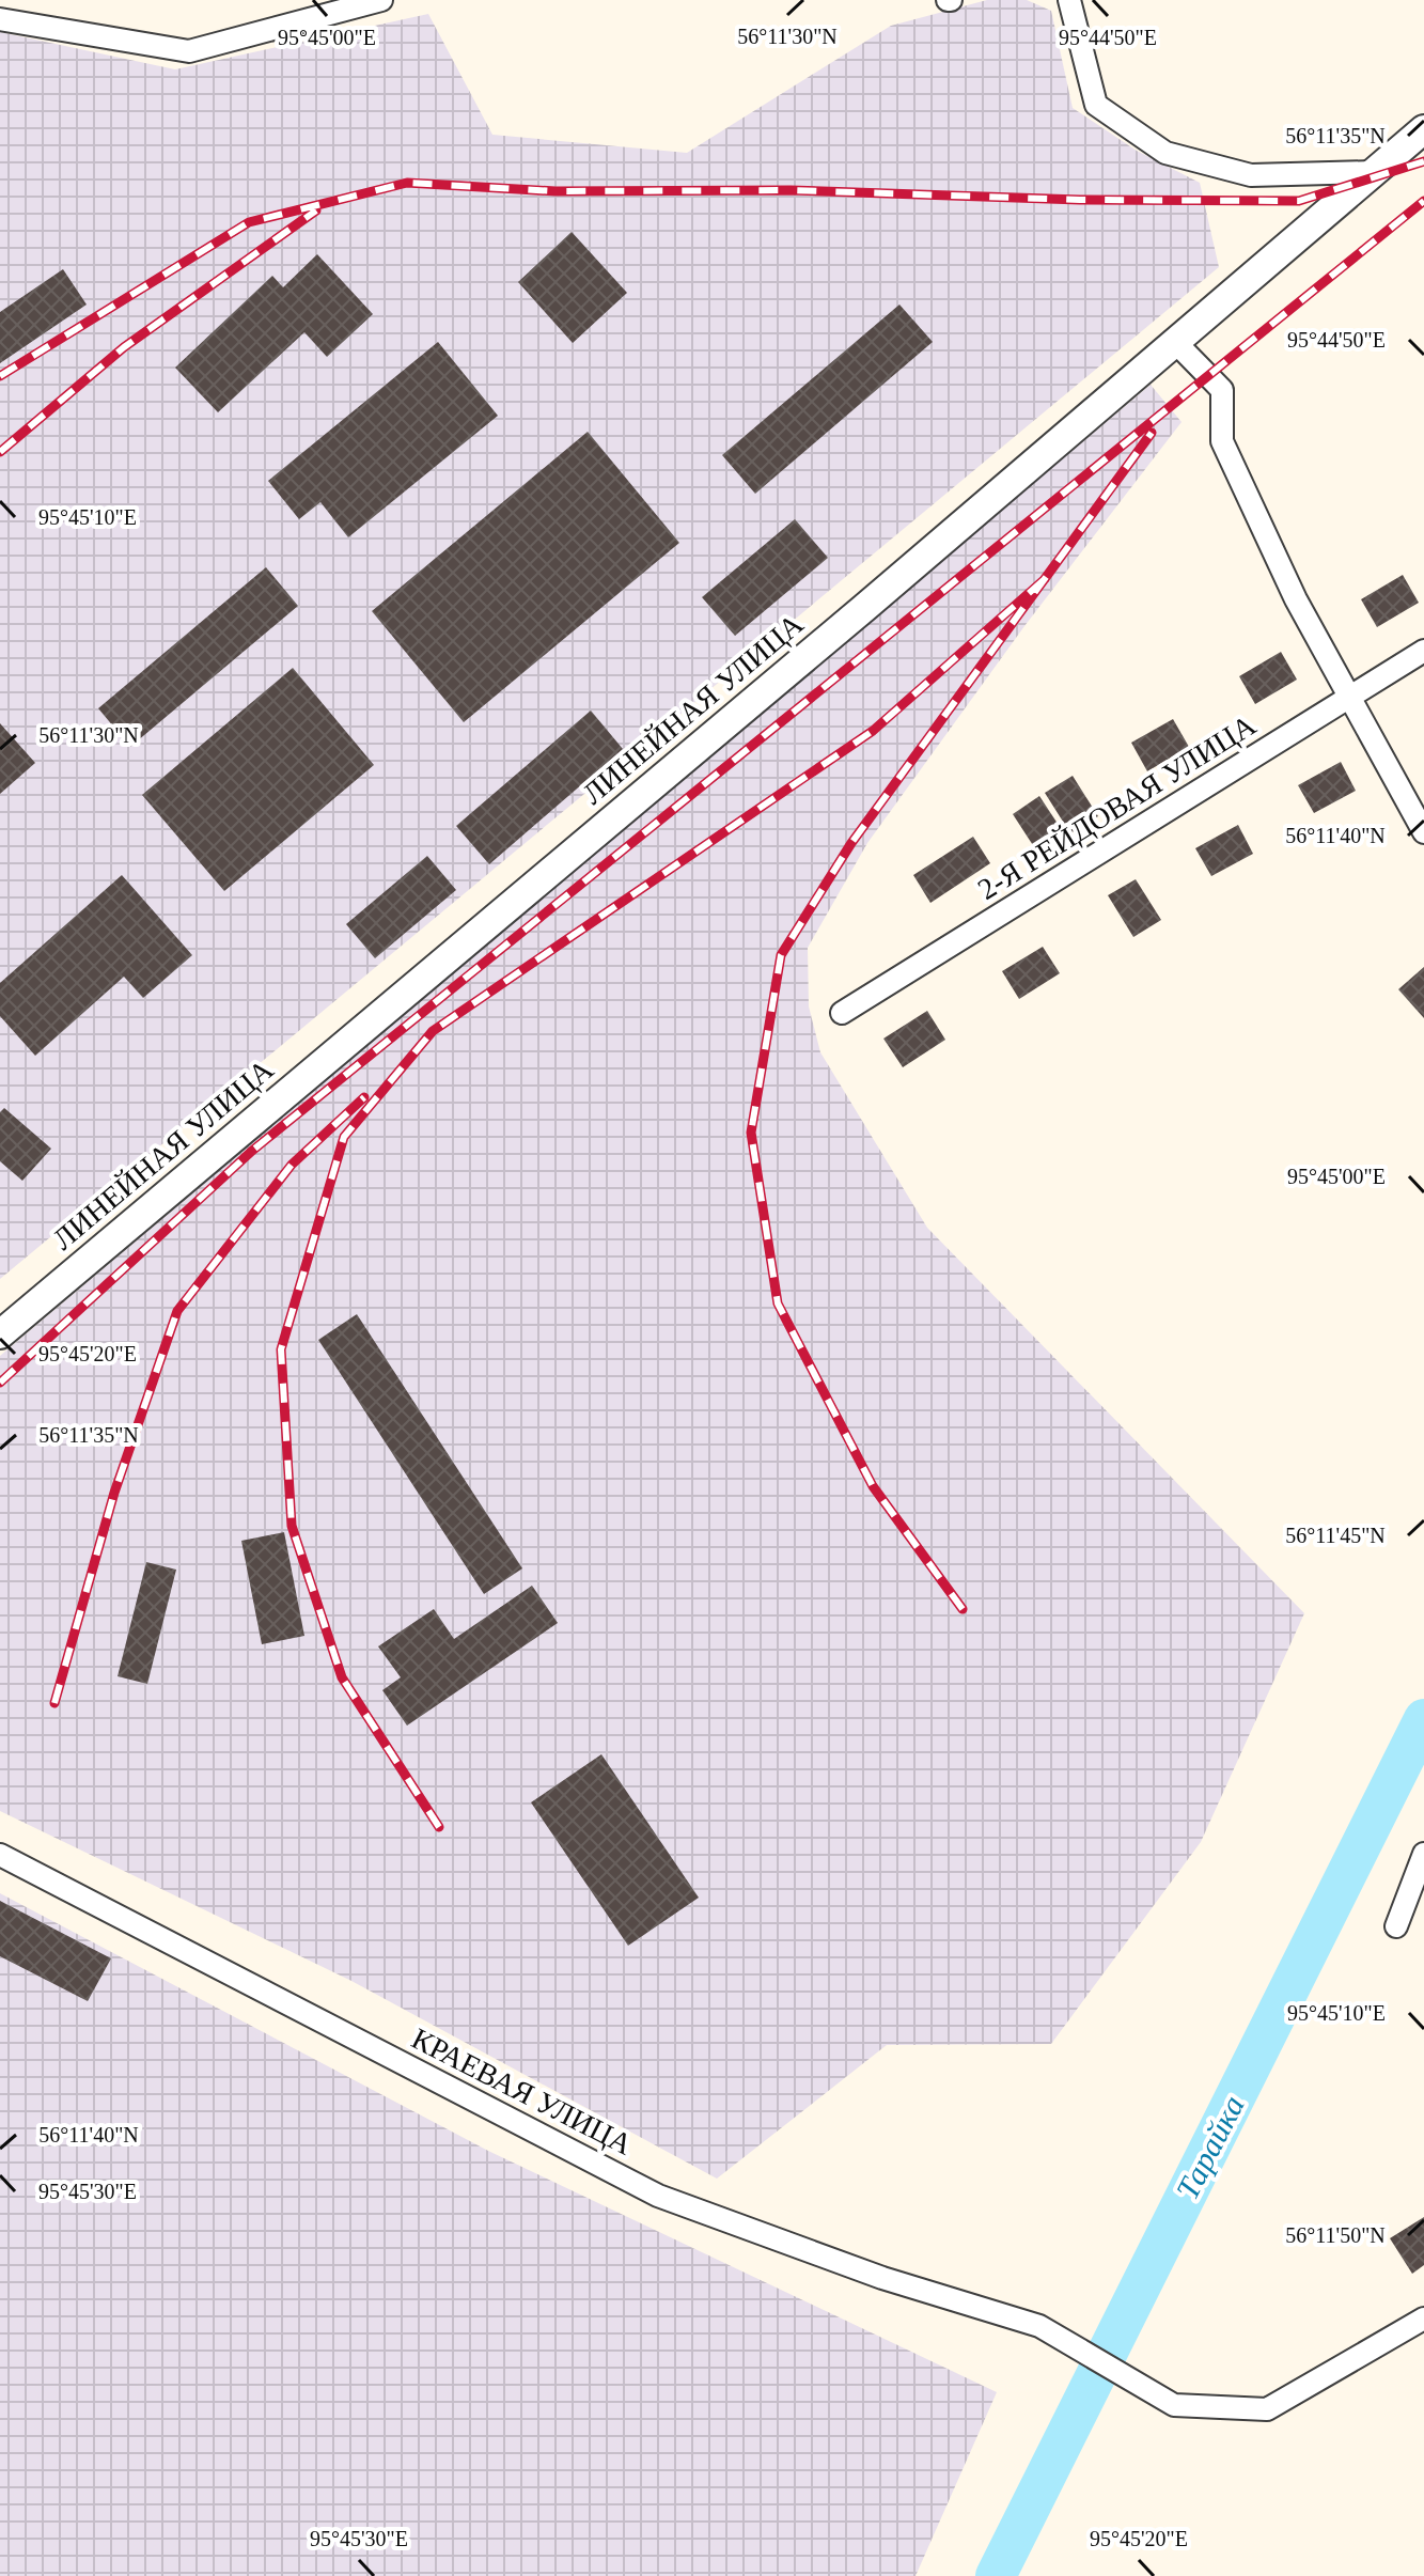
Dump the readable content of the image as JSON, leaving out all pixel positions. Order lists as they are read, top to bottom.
{
  "streets": {
    "street": ["ЛИНЕЙНАЯ УЛИЦА", "2-Я РЕЙДОВАЯ УЛИЦА", "КРАЕВАЯ УЛИЦА"]
  },
  "water": ["Тарайка"],
  "coordinates": [
    "56°11'30\"N",
    "95°45'00\"E",
    "95°44'50\"E",
    "56°11'35\"N",
    "95°45'10\"E",
    "56°11'40\"N",
    "95°45'20\"E",
    "56°11'45\"N",
    "95°45'30\"E",
    "56°11'50\"N"
  ]
}
